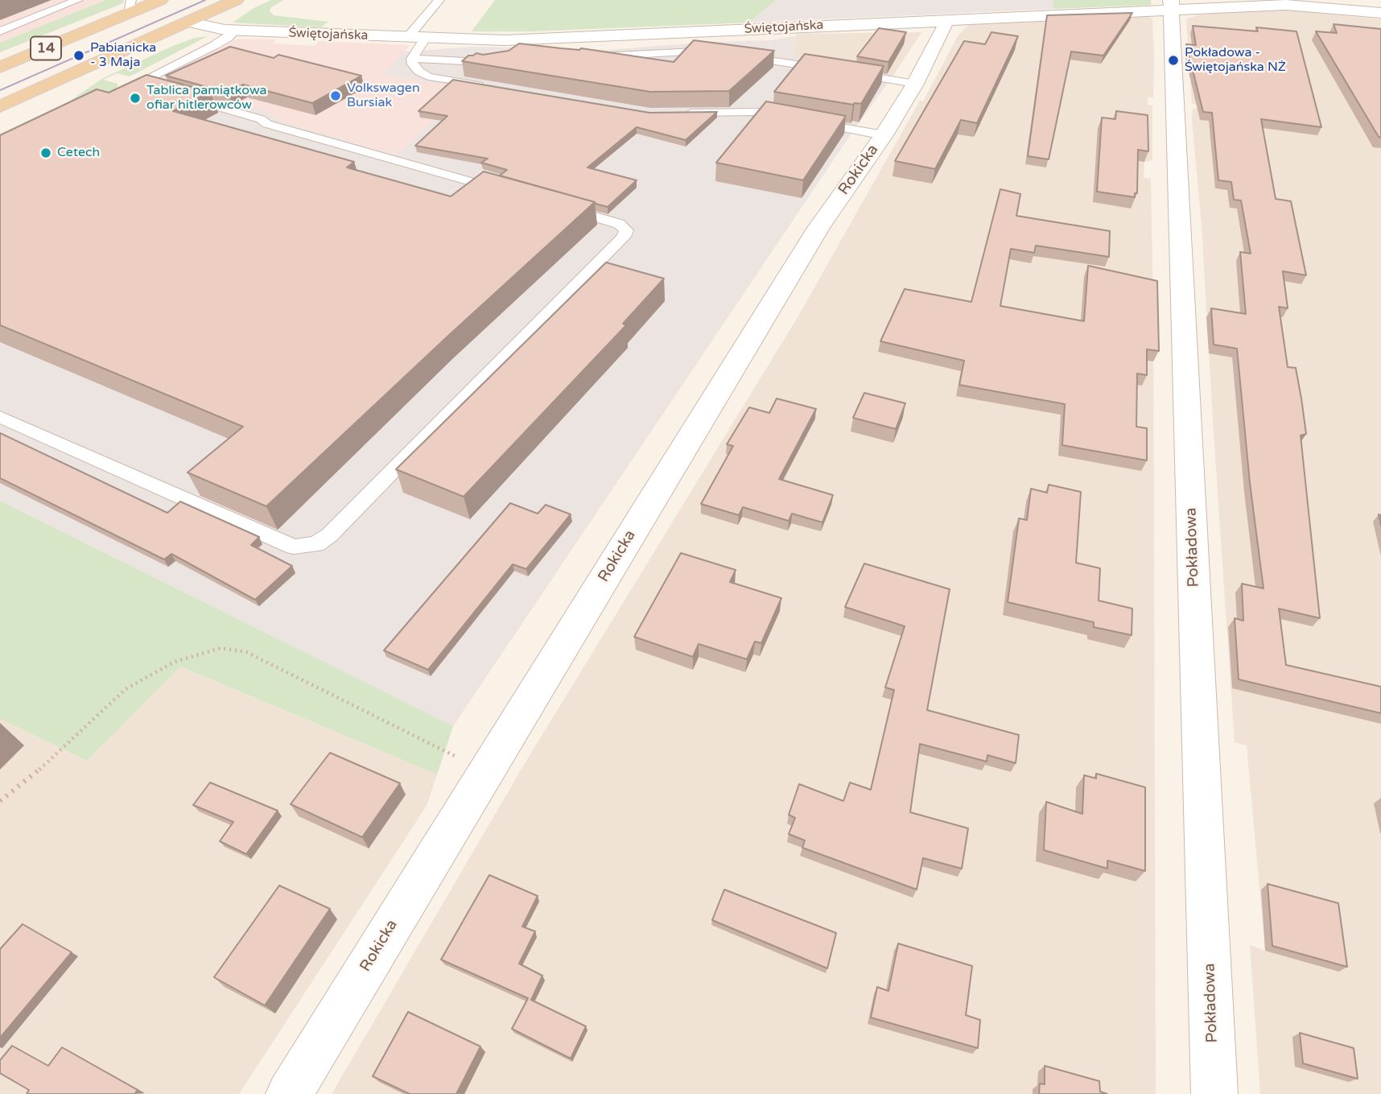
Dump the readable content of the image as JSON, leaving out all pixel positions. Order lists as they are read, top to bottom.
{
  "streets": {
    "main road": ["14"],
    "street": ["Świętojańska", "Rokicka", "Pokładowa"]
  },
  "crossings": [
    ["Świętojańska", "14"],
    ["Świętojańska", "Rokicka"],
    ["Świętojańska", "Pokładowa"]
  ],
  "places": [
    "Pabianicka - 3 Maja",
    "Pokładowa - Świętojańska NŻ",
    "Volkswagen Bursiak",
    "Tablica pamiątkowa ofiar hitlerowców",
    "Cetech"
  ]
}
